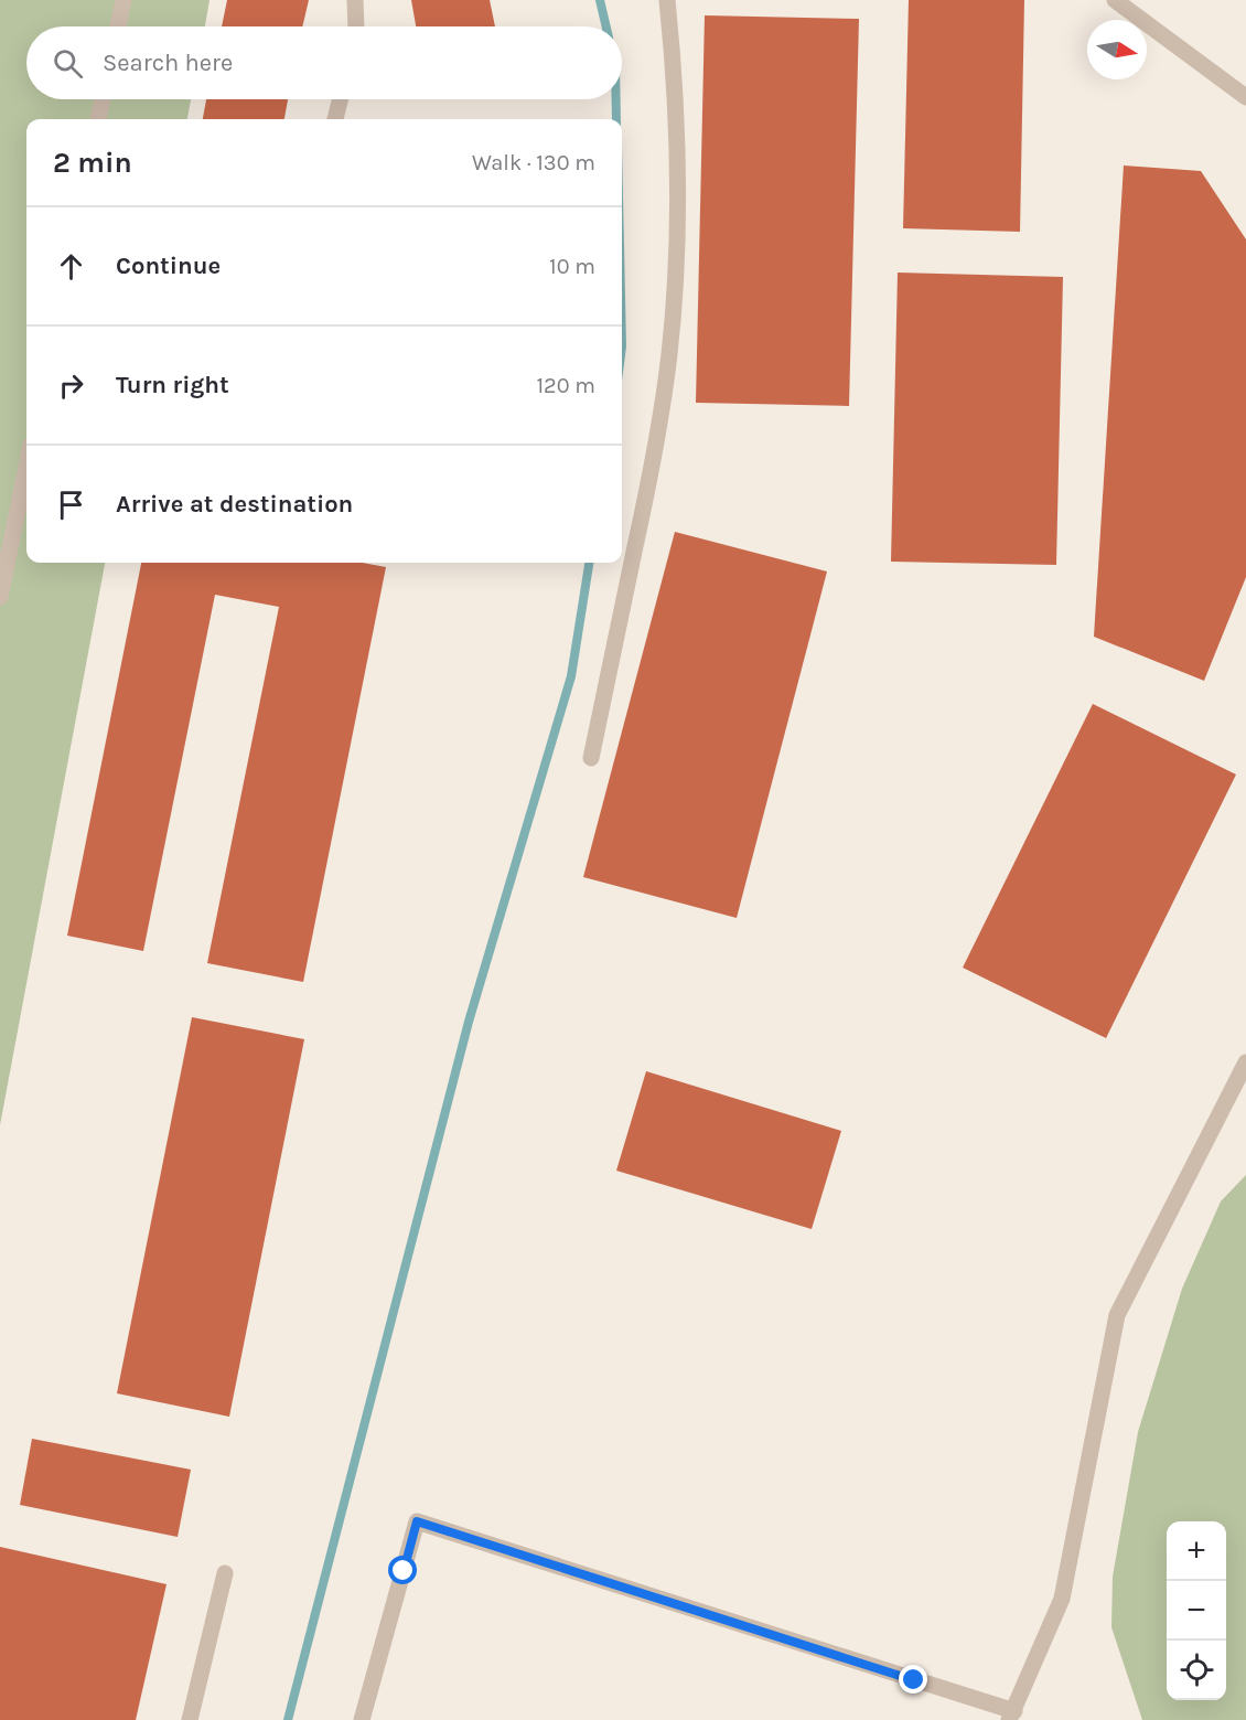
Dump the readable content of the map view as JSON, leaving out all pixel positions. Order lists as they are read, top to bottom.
{
  "north": "right",
  "page": {
    "search": "Search here",
    "heading": ["2 min", "Walk · 130 m"],
    "list": [
      ["Continue", "10 m"],
      ["Turn right", "120 m"],
      "Arrive at destination"
    ],
    "map_buttons": ["+", "−"]
  }
}
